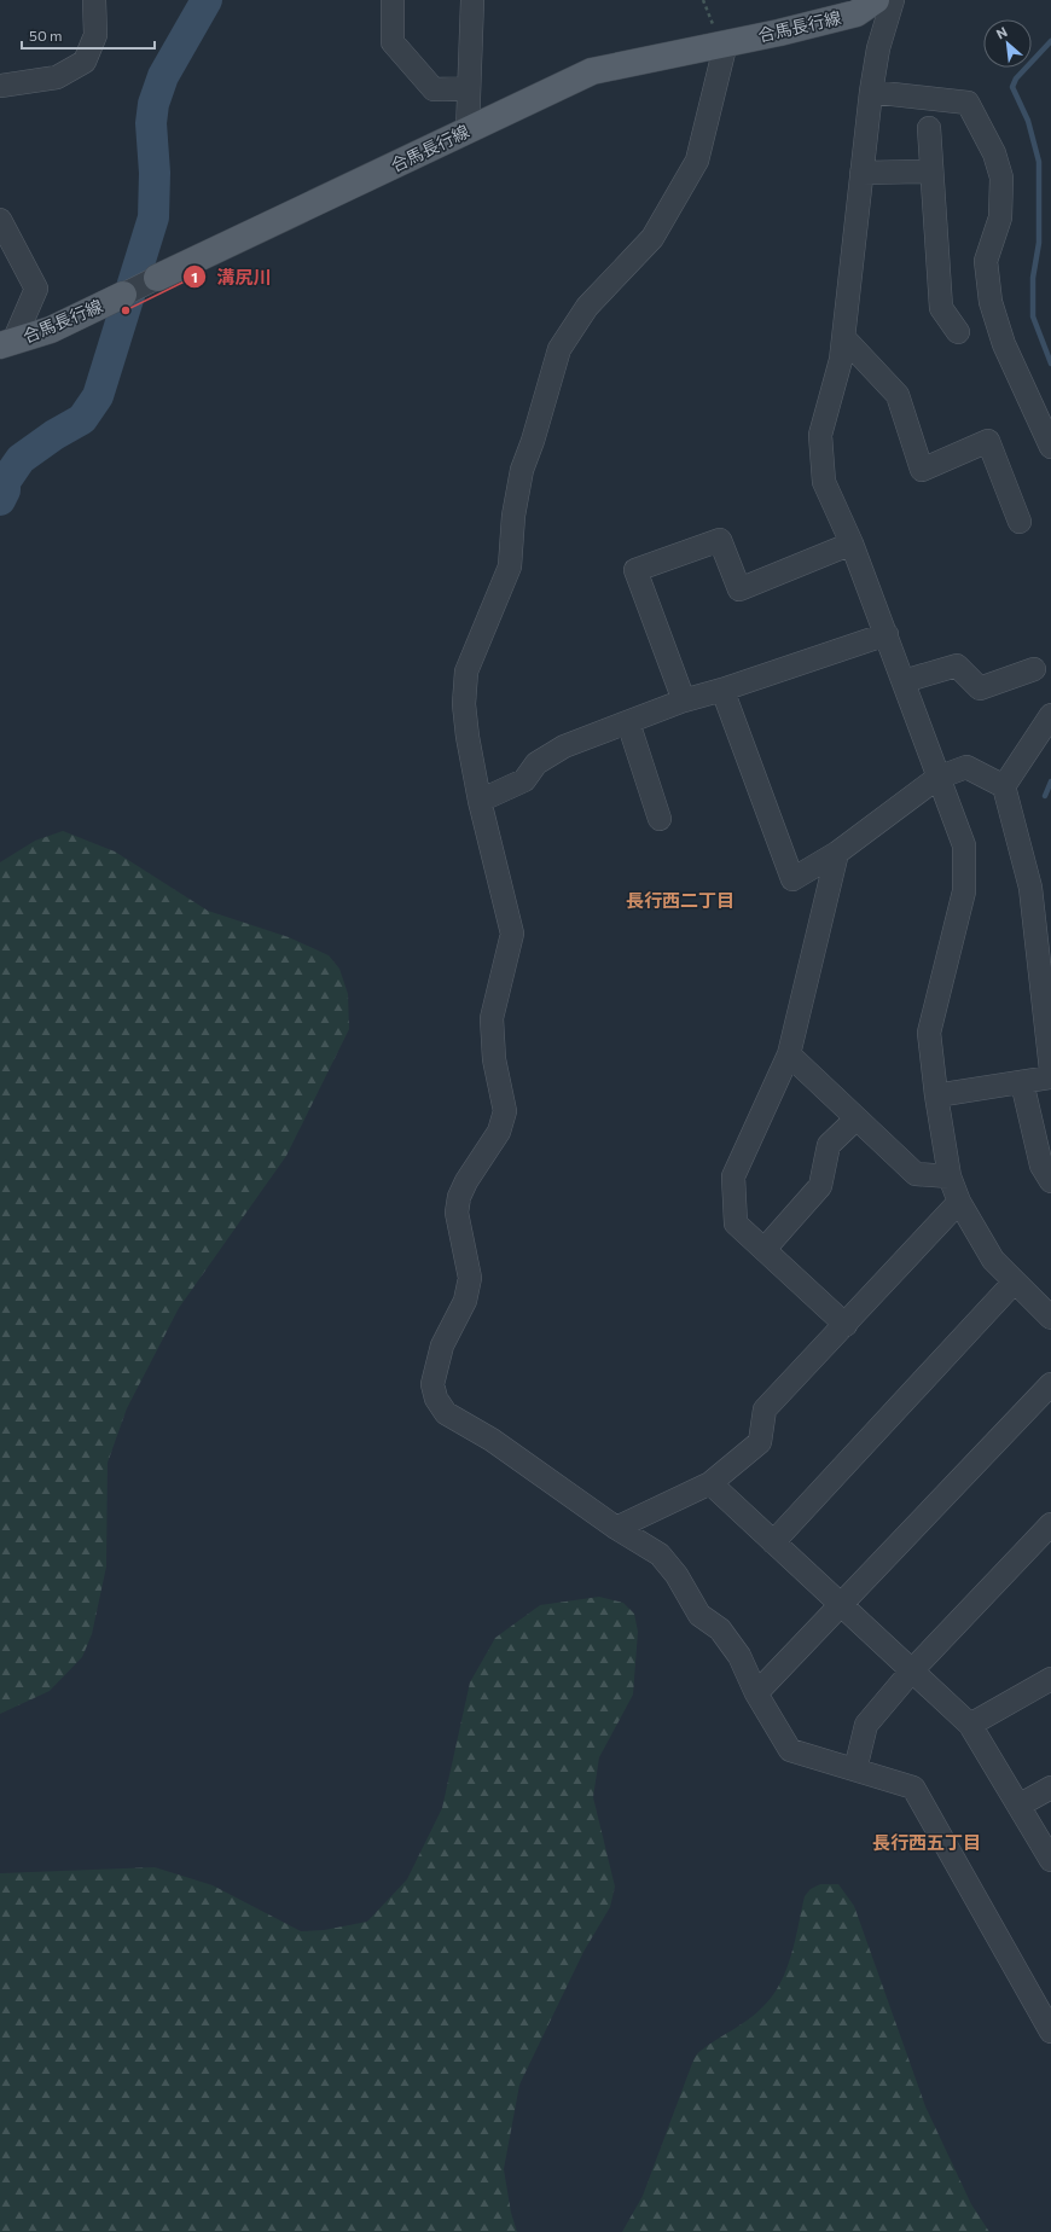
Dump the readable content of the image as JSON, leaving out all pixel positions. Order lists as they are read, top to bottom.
{
  "streets": {
    "main road": ["合馬長行線"]
  },
  "districts": ["長行西二丁目", "長行西五丁目"],
  "places": ["溝尻川"],
  "scale_bar": "50 m",
  "north": "top left"
}
